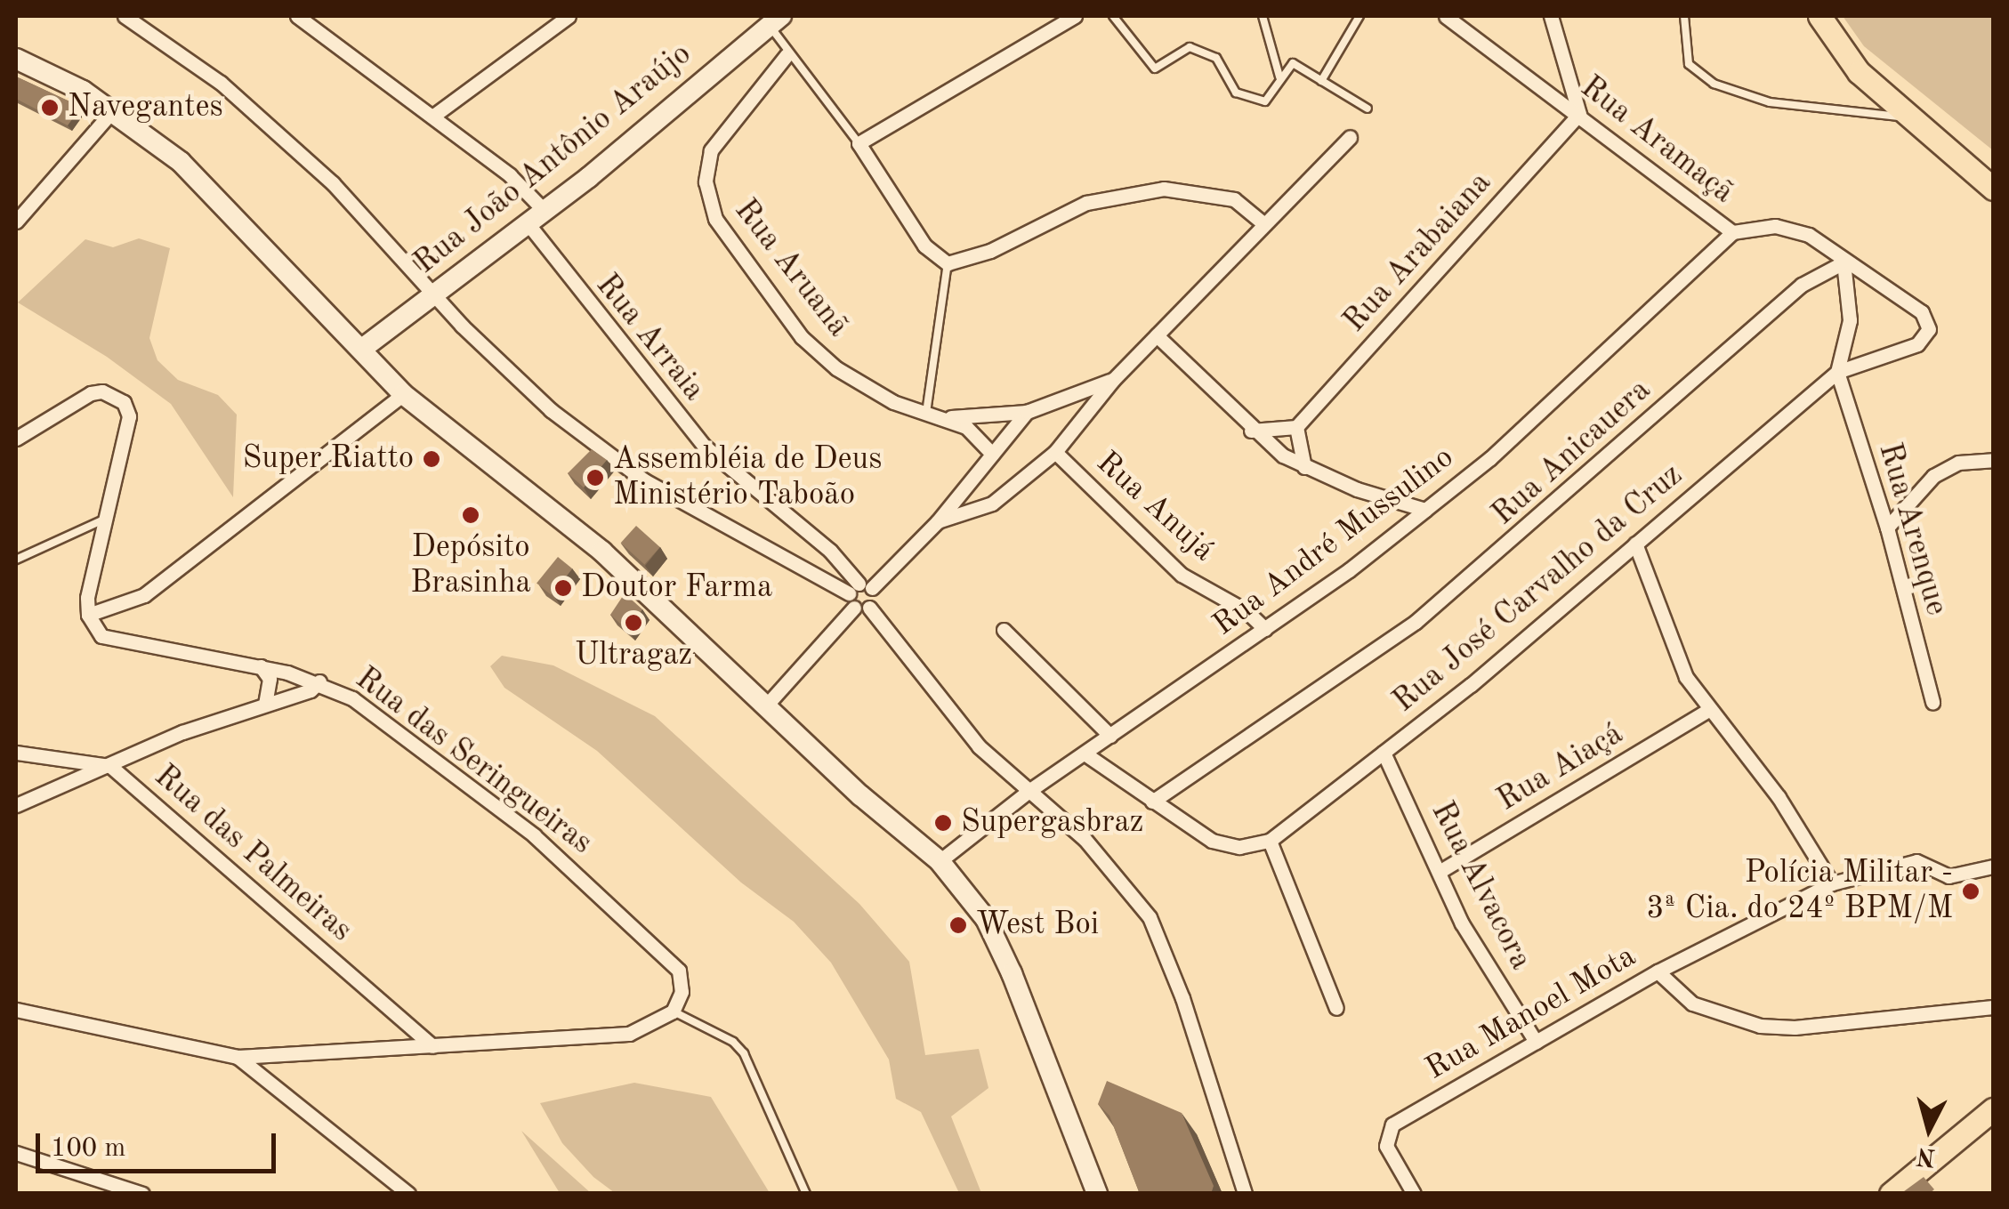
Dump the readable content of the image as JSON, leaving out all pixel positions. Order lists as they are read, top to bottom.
{
  "streets": {
    "main road": ["Rua João Antônio Araújo"],
    "street": [
      "Rua Aramaçã",
      "Rua Arabaiana",
      "Rua Aruanã",
      "Rua Arraia",
      "Rua Anicauera",
      "Rua Anujá",
      "Rua Arenque",
      "Rua André Mussulino",
      "Rua José Carvalho da Cruz",
      "Rua das Seringueiras",
      "Rua Aiaçá",
      "Rua das Palmeiras",
      "Rua Alvacora",
      "Rua Manoel Mota"
    ]
  },
  "crossings": [
    ["Rua Aramaçã", "Rua Arabaiana"],
    ["Rua Aramaçã", "Rua Anicauera"],
    ["Rua Aramaçã", "Rua André Mussulino"],
    ["Rua João Antônio Araújo", "Rua Arraia"],
    ["Rua Arraia", "Rua André Mussulino"],
    ["Rua Anujá", "Rua André Mussulino"],
    ["Rua Arenque", "Rua José Carvalho da Cruz"],
    ["Rua José Carvalho da Cruz", "Rua Alvacora"],
    ["Rua Aiaçá", "Rua Alvacora"],
    ["Rua Alvacora", "Rua Manoel Mota"]
  ],
  "places": [
    "Navegantes",
    "Super Riatto",
    "Assembléia de Deus Ministério Taboão",
    "Depósito Brasinha",
    "Doutor Farma",
    "Ultragaz",
    "Supergasbraz",
    "Polícia Militar - 3ª Cia. do 24º BPM/M",
    "West Boi"
  ],
  "scale_bar": "100 m",
  "north": "bottom"
}
